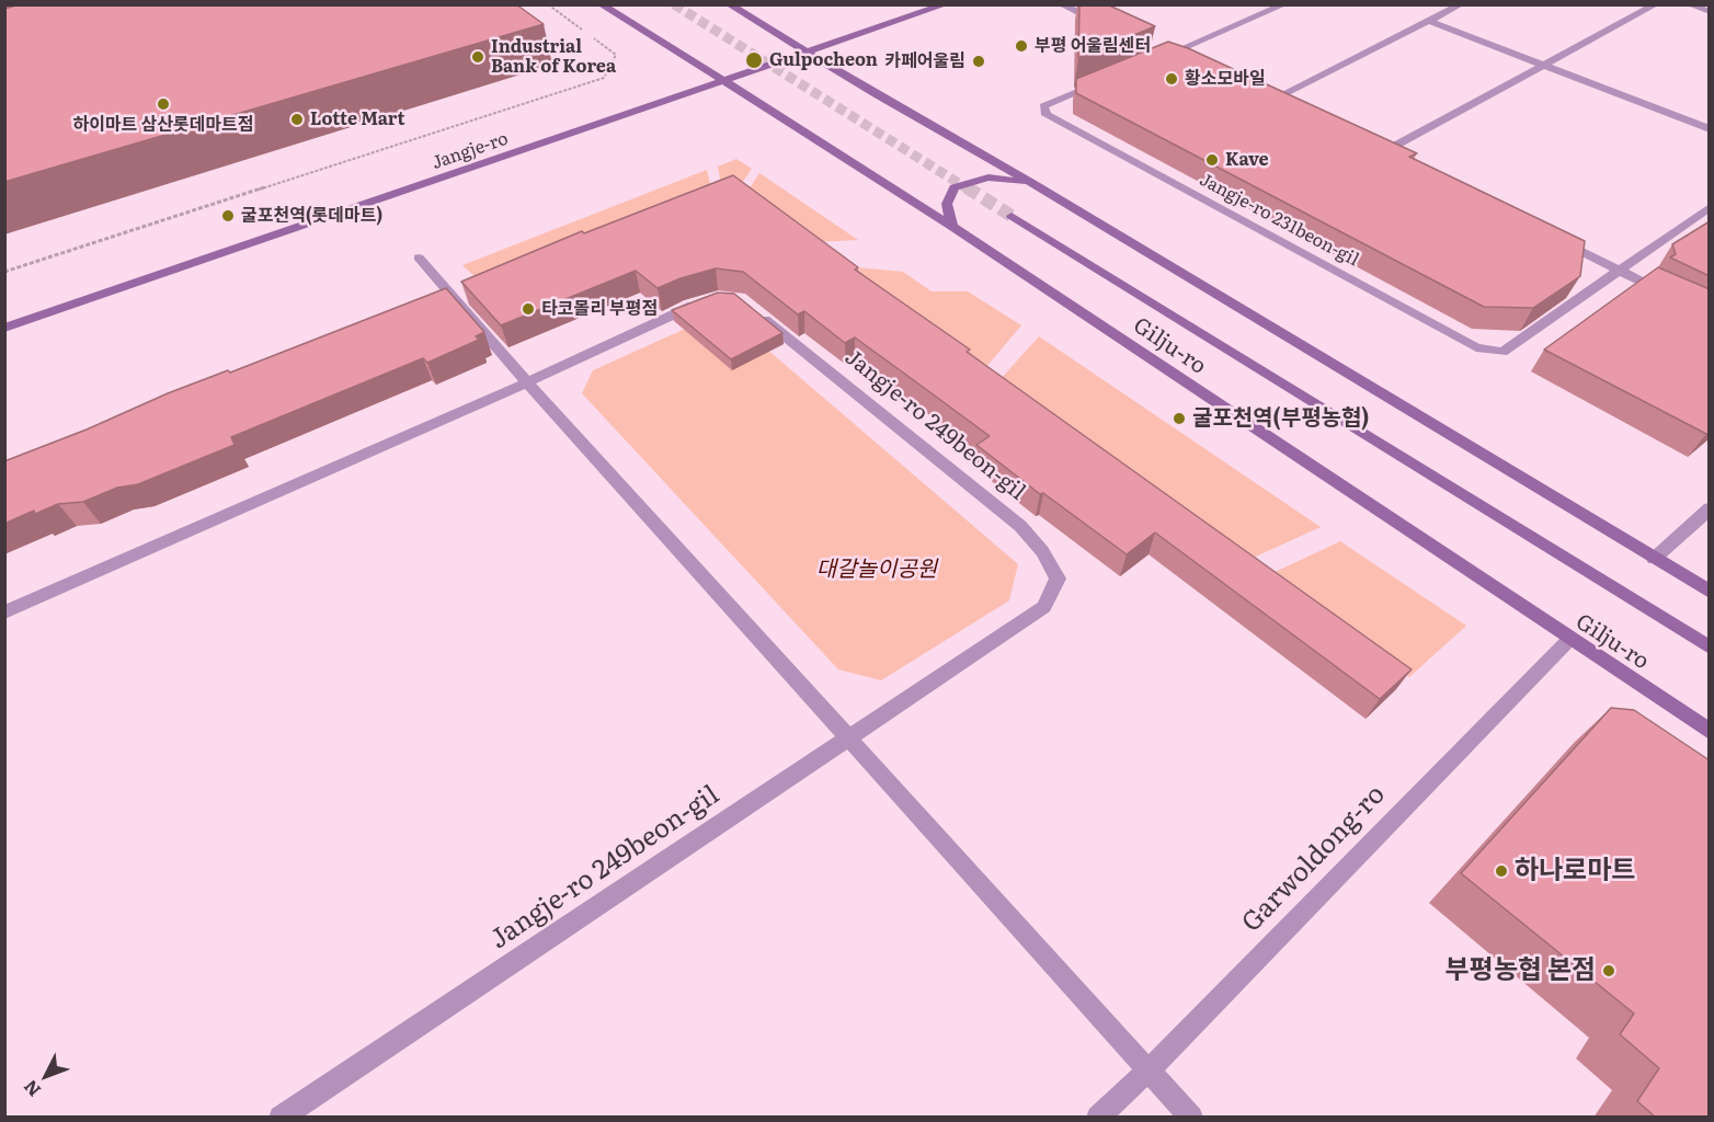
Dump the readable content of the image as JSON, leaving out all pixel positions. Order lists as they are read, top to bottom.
{
  "streets": {
    "main road": ["Jangje-ro", "Gilju-ro"],
    "street": ["Jangje-ro 231beon-gil", "Jangje-ro 249beon-gil", "Garwoldong-ro"]
  },
  "crossings": [
    ["Jangje-ro", "Gilju-ro"],
    ["Gilju-ro", "Garwoldong-ro"]
  ],
  "parks": ["대갈놀이공원"],
  "places": [
    "부평 어울림센터",
    "Industrial Bank of Korea",
    "Gulpocheon",
    "카페어울림",
    "황소모바일",
    "하이마트 삼산롯데마트점",
    "Lotte Mart",
    "Kave",
    "굴포천역(롯데마트)",
    "타코몰리 부평점",
    "굴포천역(부평농협)",
    "하나로마트",
    "부평농협 본점"
  ],
  "north": "bottom left"
}
